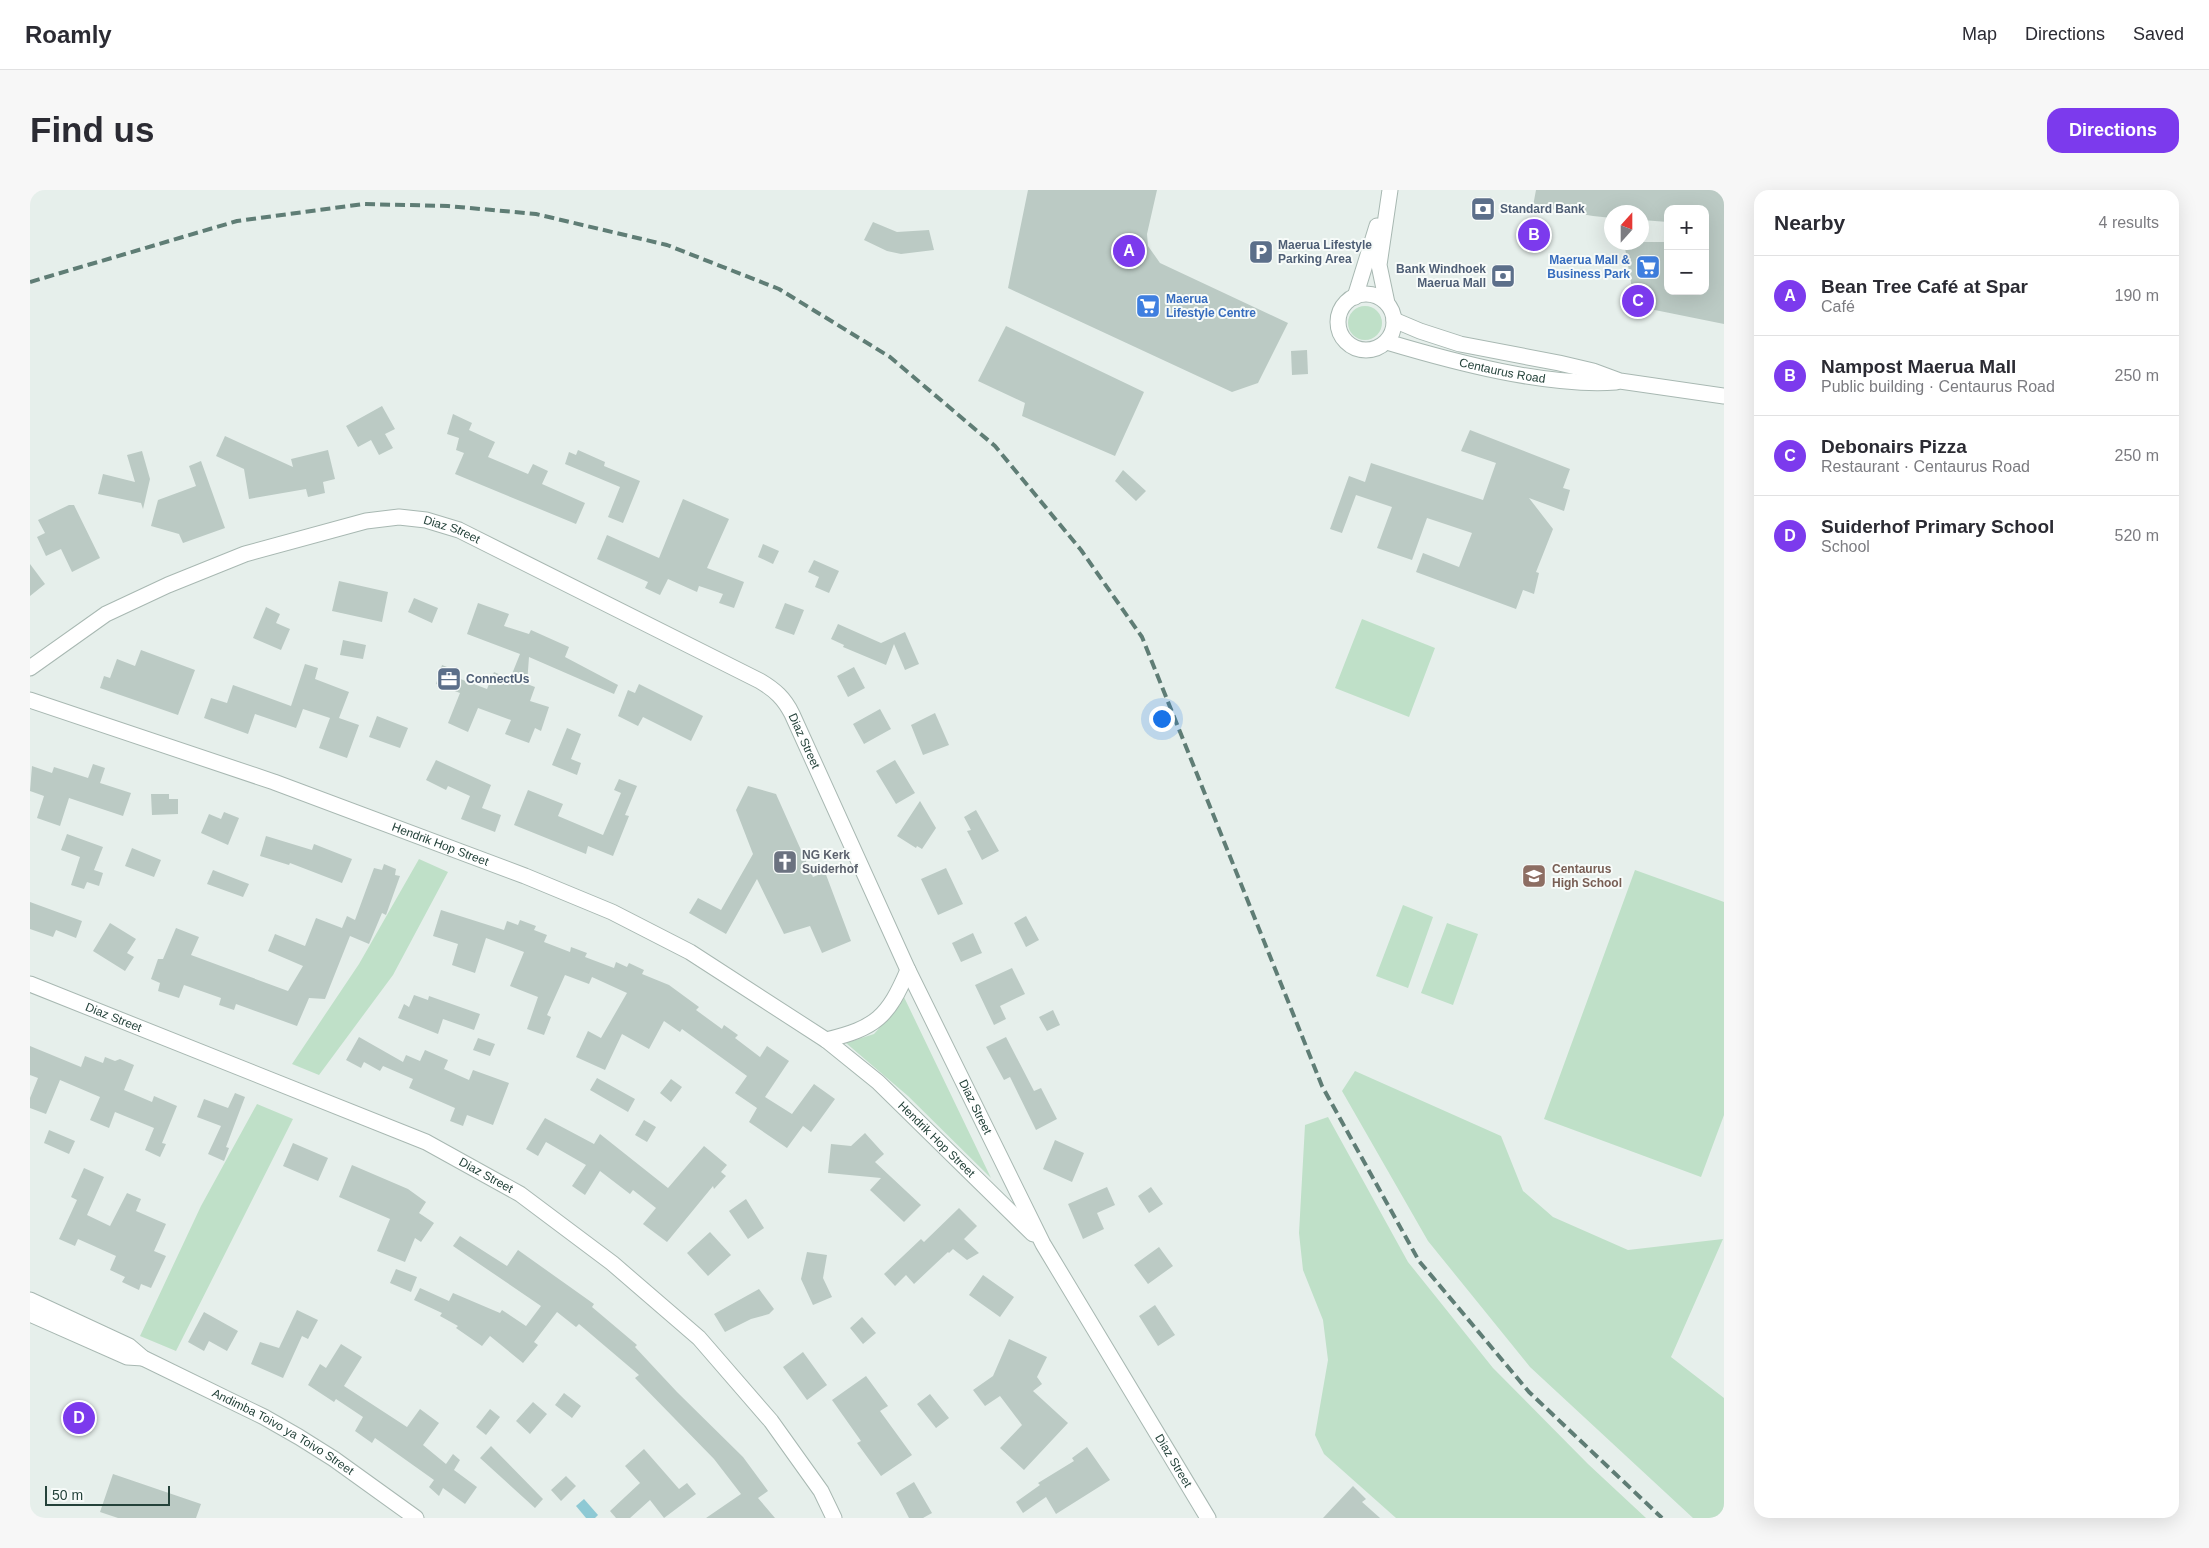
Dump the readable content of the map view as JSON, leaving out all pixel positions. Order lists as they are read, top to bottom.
{
  "streets": {
    "street": [
      "Centaurus Road",
      "Diaz Street",
      "Hendrik Hop Street",
      "Andimba Toivo ya Toivo Street"
    ]
  },
  "crossings": [
    ["Diaz Street", "Hendrik Hop Street"]
  ],
  "places": {
    "bank": ["Standard Bank", "Bank Windhoek Maerua Mall"],
    "parking": ["Maerua Lifestyle Parking Area"],
    "supermarket": ["Maerua Mall & Business Park", "Maerua Lifestyle Centre"],
    "office": ["ConnectUs"],
    "church": ["NG Kerk Suiderhof"],
    "school or university": ["Centaurus High School"]
  },
  "scale_bar": "50 m",
  "north": "top",
  "page": {
    "header": "Roamly",
    "nav": ["Map", "Directions", "Saved"],
    "buttons": "Directions",
    "title": "Find us",
    "heading": ["Nearby", "4 results"],
    "map_buttons": ["+", "−"],
    "pins": [
      "B",
      "A",
      "C",
      "D"
    ],
    "list": [
      {
        "mark": "A",
        "name": "Bean Tree Café at Spar",
        "note": "Café",
        "value": "190 m"
      },
      {
        "mark": "B",
        "name": "Nampost Maerua Mall",
        "note": "Public building · Centaurus Road",
        "value": "250 m"
      },
      {
        "mark": "C",
        "name": "Debonairs Pizza",
        "note": "Restaurant · Centaurus Road",
        "value": "250 m"
      },
      {
        "mark": "D",
        "name": "Suiderhof Primary School",
        "note": "School",
        "value": "520 m"
      }
    ],
    "scale": "50 m"
  }
}
